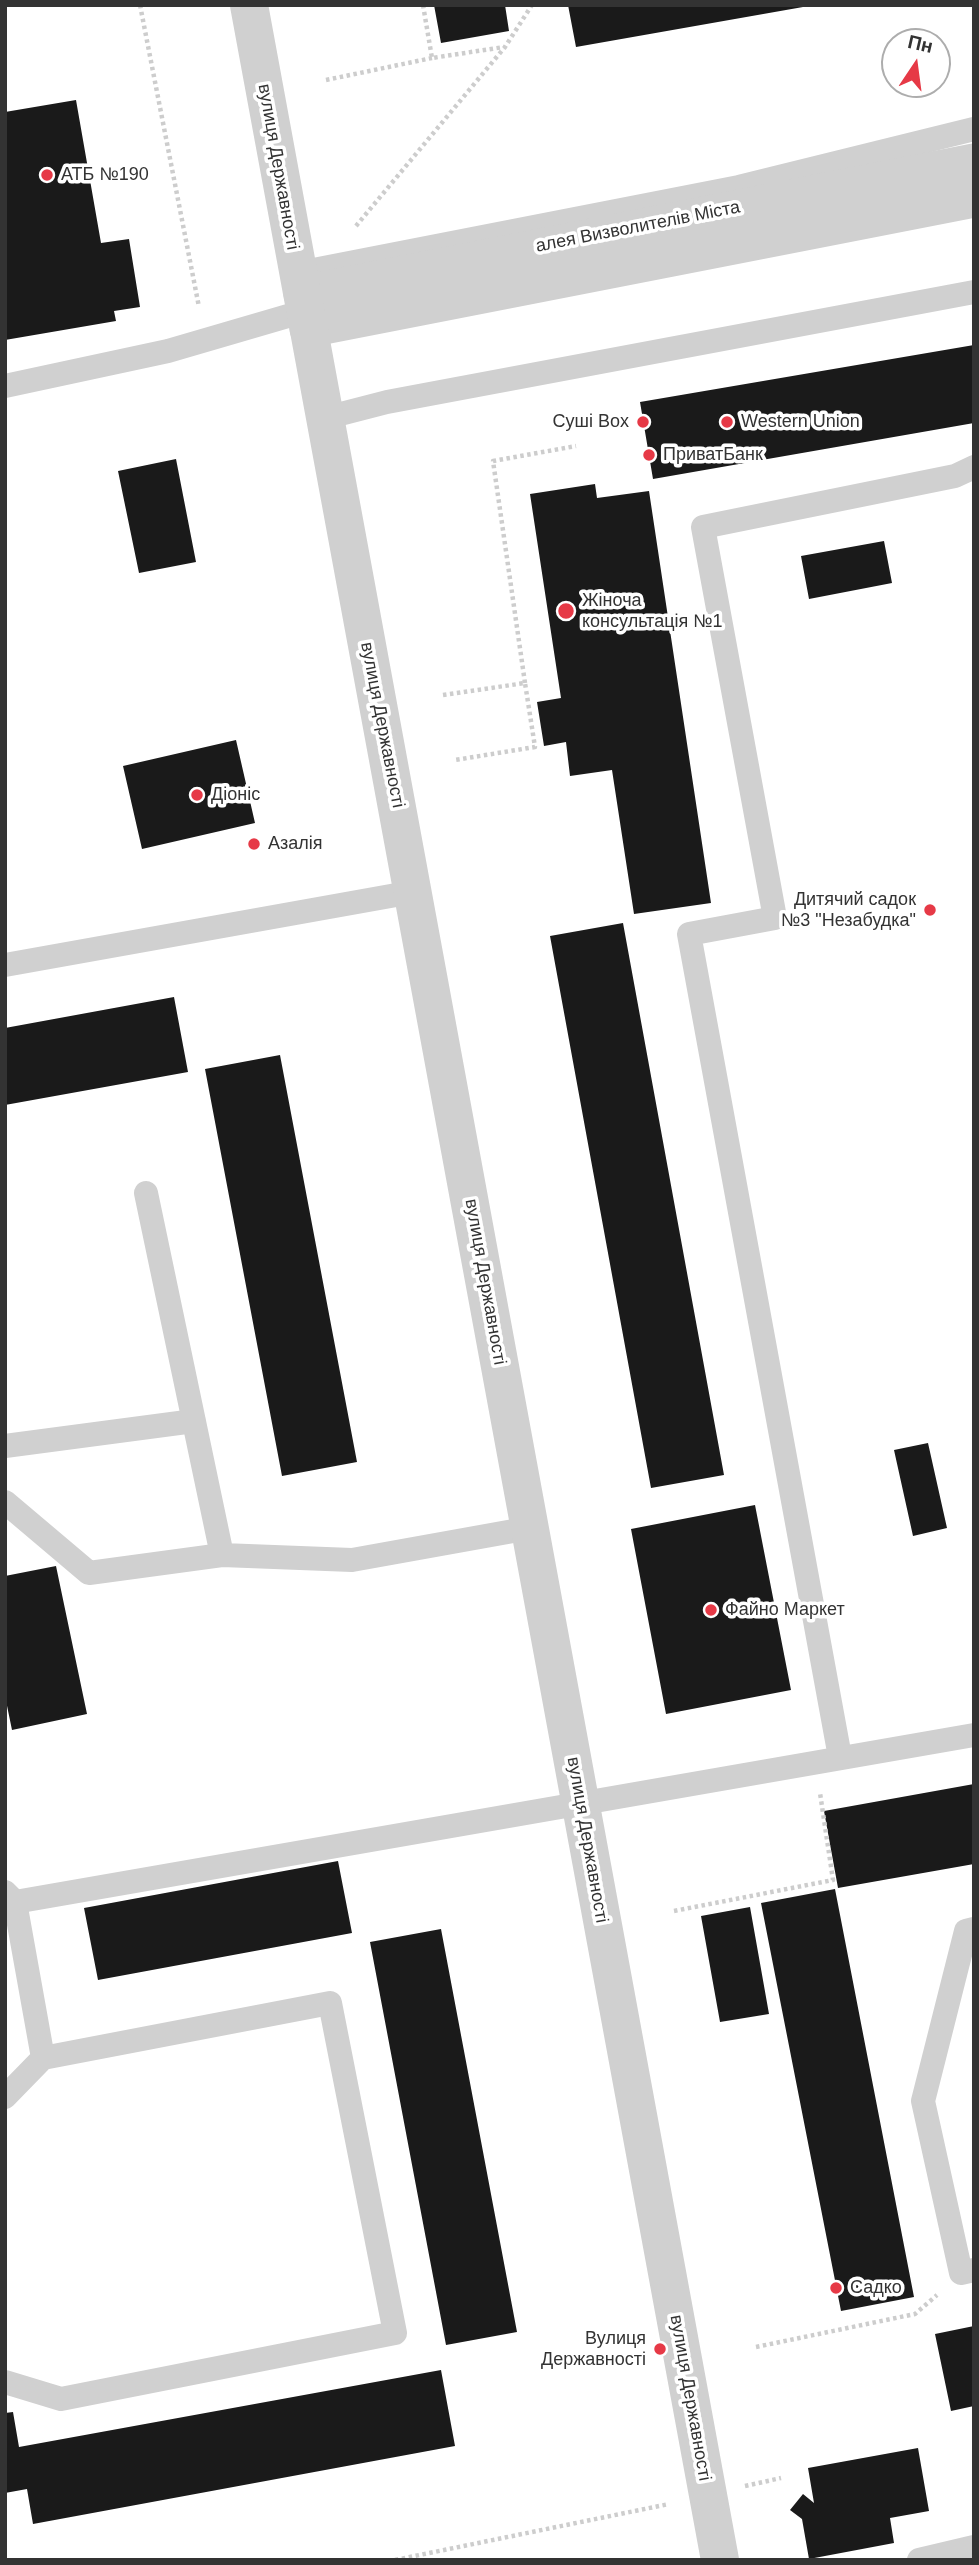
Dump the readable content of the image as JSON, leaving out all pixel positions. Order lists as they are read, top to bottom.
{
  "streets": {
    "street": ["вулиця Державності", "алея Визволителів Міста"]
  },
  "crossings": [
    ["вулиця Державності", "алея Визволителів Міста"]
  ],
  "places": [
    "АТБ №190",
    "Суші Box",
    "Western Union",
    "ПриватБанк",
    "Жіноча консультація №1",
    "Діоніс",
    "Азалія",
    "Дитячий садок №3 \"Незабудка\"",
    "Файно Маркет",
    "Садко",
    "Вулиця Державності"
  ],
  "north": "top"
}
